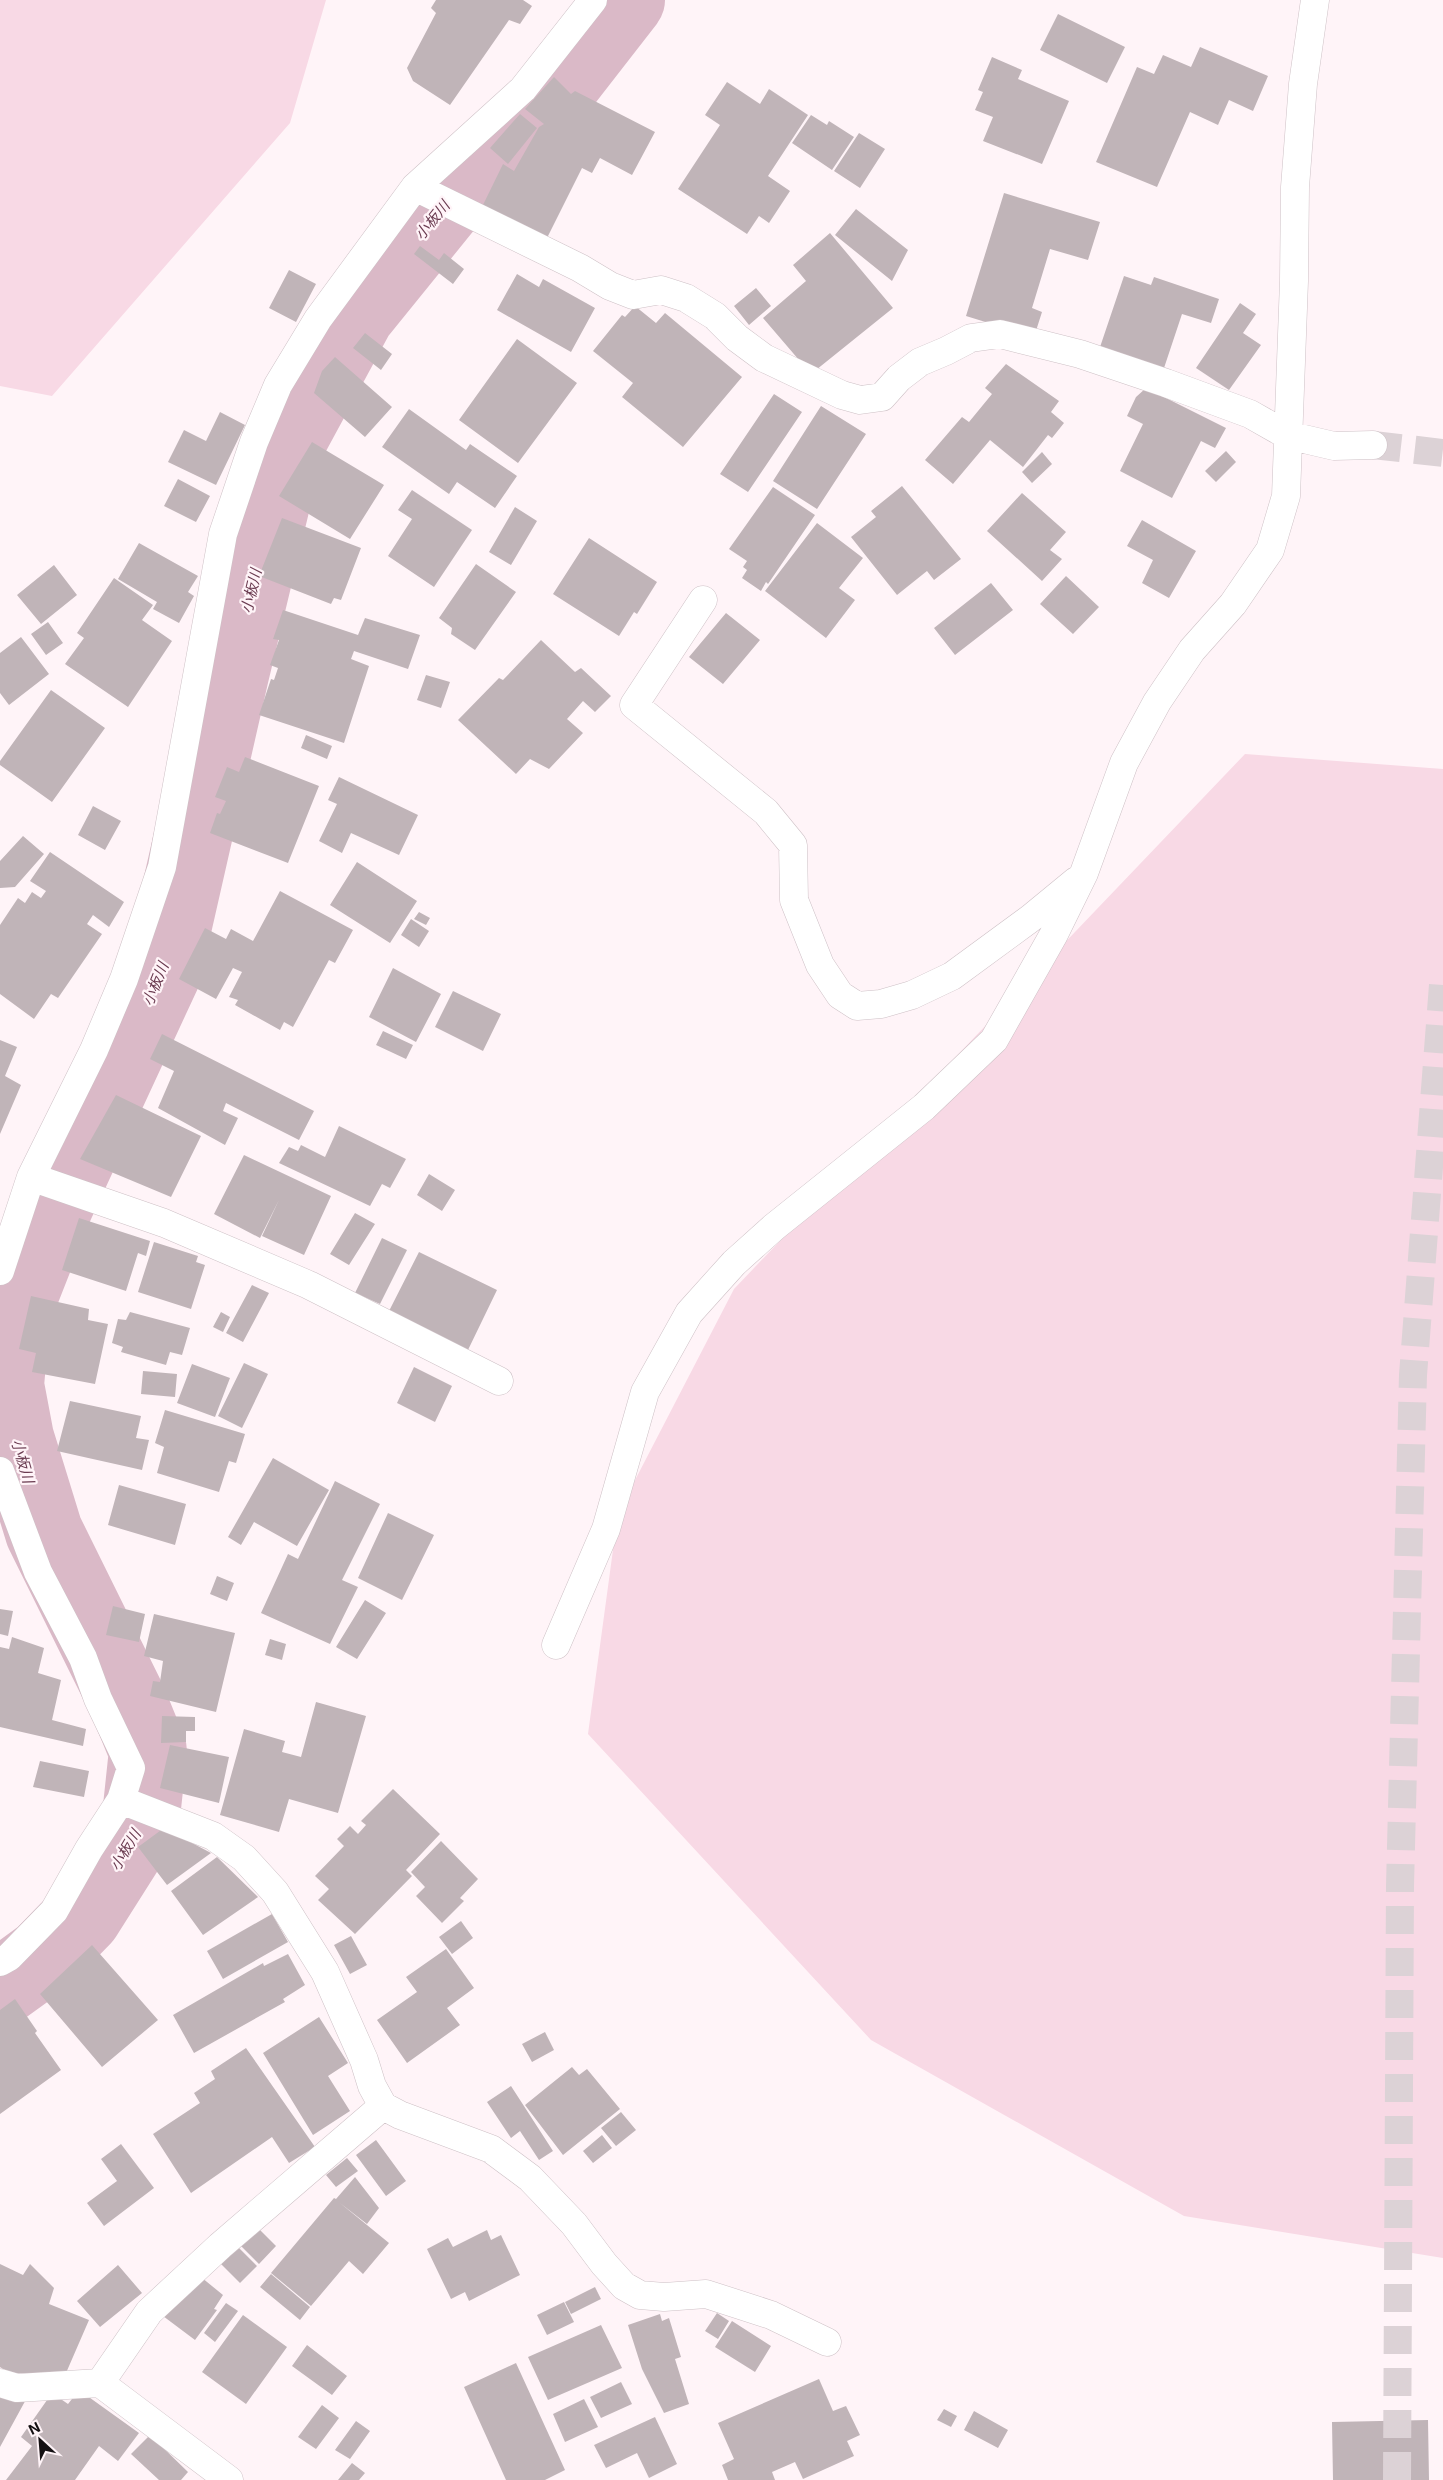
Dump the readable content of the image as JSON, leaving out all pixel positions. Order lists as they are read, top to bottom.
{
  "water": ["小板川"],
  "north": "top left"
}
